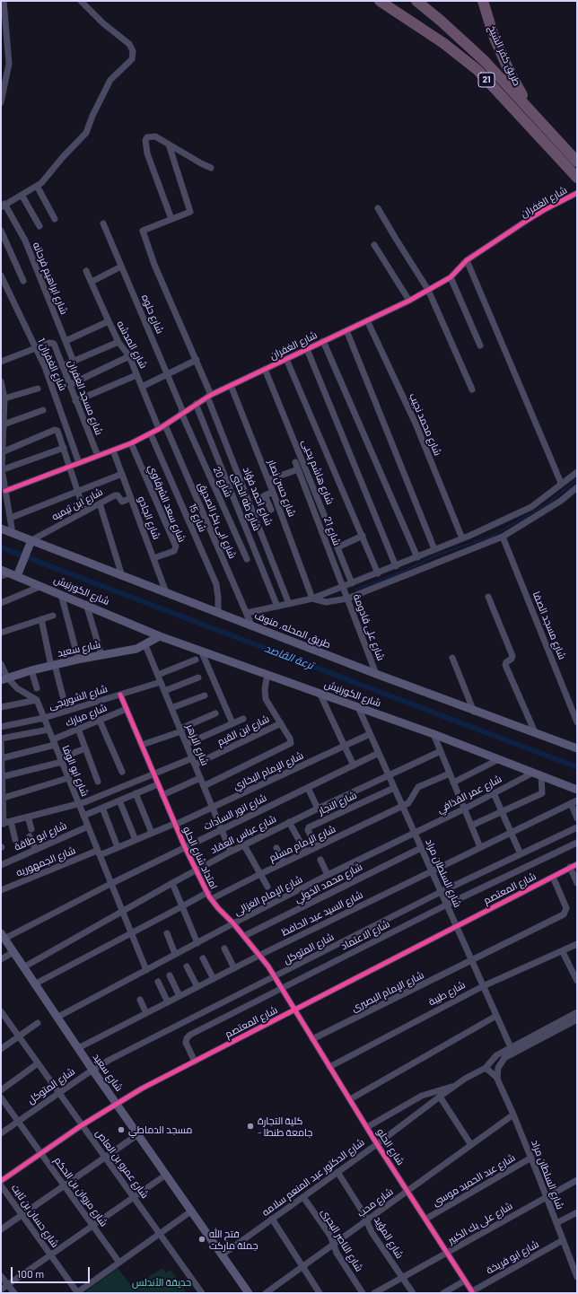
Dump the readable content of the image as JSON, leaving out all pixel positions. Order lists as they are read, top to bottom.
{
  "streets": {
    "highway": ["طريق كفر الشيخ", "21"],
    "main road": ["شارع الكورنيش", "طريق المحله, منوف", "شارع سعيد"],
    "street": [
      "شارع الغفران",
      "شارع ابراهيم فرحانه",
      "شارع حلوه",
      "شارع المدشه",
      "شارع الغفران 1",
      "شارع مسجد الغفران",
      "شارع محمد نجيب",
      "شارع هاشم يحيى",
      "شارع 20",
      "شارع حسن نصار",
      "شارع احمد فؤاد",
      "شارع طه الحلبى",
      "شارع سعد الشرقاوي",
      "شارع ابن تيميه",
      "شارع الجادو",
      "شارع 15",
      "شارع ابى بكر الصديق",
      "شارع 21",
      "شارع مسجد الصفا",
      "شارع على قادومة",
      "شارع الشوربجى",
      "شارع مبارك",
      "شارع ابن القيم",
      "شارع الازهر",
      "شارع ابو الوفا",
      "شارع الإمام البخاري",
      "شارع عمر القذافي",
      "شارع النجار",
      "شارع انور السادات",
      "شارع عباس العقاد",
      "شارع ابو طاقة",
      "شارع الإمام مسلم",
      "امتداد شارع الحلو",
      "شارع الجمهوريه",
      "شارع السلطان مراد",
      "شارع محمد الخولي",
      "شارع المعتصم",
      "شارع الإمام الغزالى",
      "شارع السيد عبد الحافظ",
      "شارع الاعتماد",
      "شارع المتوكل",
      "شارع الإمام البصيرى",
      "شارع طيبة",
      "شارع الحلو",
      "شارع عمرو بن العاص",
      "شارع الدكتور عبد المنعم سلامه",
      "شارع عبد الحميد موسى",
      "شارع مروان بن الحكم",
      "شارع محب",
      "شارع حسان بن ثابت",
      "شارع على بك الكبير",
      "شارع المؤيد",
      "شارع الناصر البحرى",
      "شارع ابو فريخة"
    ]
  },
  "crossings": [
    ["طريق كفر الشيخ", "21"],
    ["شارع الغفران", "شارع حلوه"],
    ["شارع الغفران", "شارع المدشه"],
    ["شارع الغفران", "شارع الغفران 1"],
    ["شارع الغفران", "شارع مسجد الغفران"],
    ["شارع الغفران", "شارع محمد نجيب"],
    ["شارع الغفران", "شارع هاشم يحيى"],
    ["شارع الغفران", "شارع 20"],
    ["شارع الغفران", "شارع حسن نصار"],
    ["شارع الغفران", "شارع احمد فؤاد"],
    ["شارع الغفران", "شارع طه الحلبى"],
    ["شارع الغفران", "شارع سعد الشرقاوي"],
    ["شارع الغفران", "شارع الجادو"],
    ["شارع الغفران", "شارع 15"],
    ["شارع الغفران", "شارع ابى بكر الصديق"],
    ["شارع حلوه", "شارع 20"],
    ["شارع الغفران 1", "شارع مسجد الغفران"],
    ["شارع سعد الشرقاوي", "شارع الجادو"],
    ["شارع ابن تيميه", "شارع الجادو"],
    ["شارع ابن تيميه", "طريق المحله, منوف"],
    ["شارع الجادو", "طريق المحله, منوف"],
    ["شارع 15", "طريق المحله, منوف"],
    ["شارع ابى بكر الصديق", "طريق المحله, منوف"],
    ["شارع 21", "شارع على قادومة"],
    ["شارع الكورنيش", "شارع سعيد"],
    ["شارع الكورنيش", "شارع عمر القذافي"],
    ["شارع الكورنيش", "شارع السلطان مراد"],
    ["شارع على قادومة", "طريق المحله, منوف"],
    ["شارع سعيد", "شارع الازهر"],
    ["شارع سعيد", "شارع انور السادات"],
    ["شارع سعيد", "شارع عباس العقاد"],
    ["شارع سعيد", "شارع المعتصم"],
    ["شارع سعيد", "شارع الإمام الغزالى"],
    ["شارع سعيد", "شارع السيد عبد الحافظ"],
    ["شارع سعيد", "شارع المتوكل"],
    ["شارع سعيد", "شارع الدكتور عبد المنعم سلامه"],
    ["شارع الشوربجى", "شارع الازهر"],
    ["شارع الشوربجى", "شارع ابو الوفا"],
    ["شارع الشوربجى", "امتداد شارع الحلو"],
    ["شارع مبارك", "شارع ابو الوفا"],
    ["شارع مبارك", "امتداد شارع الحلو"],
    ["شارع ابن القيم", "شارع الازهر"],
    ["شارع ابن القيم", "شارع ابو الوفا"],
    ["شارع ابن القيم", "امتداد شارع الحلو"],
    ["شارع الازهر", "شارع الإمام البخاري"],
    ["شارع الازهر", "شارع انور السادات"],
    ["شارع الازهر", "شارع عباس العقاد"],
    ["شارع ابو الوفا", "شارع انور السادات"],
    ["شارع ابو الوفا", "شارع عباس العقاد"],
    ["شارع ابو الوفا", "شارع ابو طاقة"],
    ["شارع ابو الوفا", "شارع الجمهوريه"],
    ["شارع ابو الوفا", "شارع الإمام الغزالى"],
    ["شارع الإمام البخاري", "امتداد شارع الحلو"],
    ["شارع الإمام البخاري", "شارع الجمهوريه"],
    ["شارع الإمام البخاري", "شارع السلطان مراد"],
    ["شارع عمر القذافي", "شارع السلطان مراد"],
    ["شارع عمر القذافي", "شارع الإمام الغزالى"],
    ["شارع النجار", "شارع الإمام مسلم"],
    ["شارع النجار", "شارع السلطان مراد"],
    ["شارع انور السادات", "امتداد شارع الحلو"],
    ["شارع انور السادات", "شارع السلطان مراد"],
    ["شارع عباس العقاد", "امتداد شارع الحلو"],
    ["شارع عباس العقاد", "شارع السلطان مراد"],
    ["شارع الإمام مسلم", "امتداد شارع الحلو"],
    ["شارع الإمام مسلم", "شارع السلطان مراد"],
    ["امتداد شارع الحلو", "شارع الجمهوريه"],
    ["امتداد شارع الحلو", "شارع محمد الخولي"],
    ["امتداد شارع الحلو", "شارع المعتصم"],
    ["امتداد شارع الحلو", "شارع الإمام الغزالى"],
    ["امتداد شارع الحلو", "شارع السيد عبد الحافظ"],
    ["امتداد شارع الحلو", "شارع الاعتماد"],
    ["امتداد شارع الحلو", "شارع المتوكل"],
    ["امتداد شارع الحلو", "شارع الحلو"],
    ["شارع السلطان مراد", "شارع محمد الخولي"],
    ["شارع السلطان مراد", "شارع المعتصم"],
    ["شارع السلطان مراد", "شارع الإمام الغزالى"],
    ["شارع السلطان مراد", "شارع السيد عبد الحافظ"],
    ["شارع السلطان مراد", "شارع الاعتماد"],
    ["شارع السلطان مراد", "شارع المتوكل"],
    ["شارع السلطان مراد", "شارع الإمام البصيرى"],
    ["شارع السلطان مراد", "شارع طيبة"],
    ["شارع السلطان مراد", "شارع الدكتور عبد المنعم سلامه"],
    ["شارع السلطان مراد", "شارع عبد الحميد موسى"],
    ["شارع السلطان مراد", "شارع محب"],
    ["شارع السلطان مراد", "شارع على بك الكبير"],
    ["شارع السلطان مراد", "شارع ابو فريخة"],
    ["شارع المعتصم", "شارع الاعتماد"],
    ["شارع المعتصم", "شارع الإمام البصيرى"],
    ["شارع المعتصم", "شارع الحلو"],
    ["شارع المعتصم", "شارع عمرو بن العاص"],
    ["شارع المعتصم", "شارع مروان بن الحكم"],
    ["شارع المتوكل", "شارع عمرو بن العاص"],
    ["شارع المتوكل", "شارع مروان بن الحكم"],
    ["شارع الإمام البصيرى", "شارع الحلو"],
    ["شارع طيبة", "شارع الحلو"],
    ["شارع الحلو", "شارع الدكتور عبد المنعم سلامه"],
    ["شارع الحلو", "شارع عبد الحميد موسى"],
    ["شارع الحلو", "شارع محب"],
    ["شارع الحلو", "شارع على بك الكبير"],
    ["شارع الحلو", "شارع ابو فريخة"],
    ["شارع الدكتور عبد المنعم سلامه", "شارع المؤيد"],
    ["شارع الدكتور عبد المنعم سلامه", "شارع الناصر البحرى"],
    ["شارع محب", "شارع المؤيد"],
    ["شارع محب", "شارع الناصر البحرى"],
    ["شارع على بك الكبير", "شارع المؤيد"]
  ],
  "water": ["ترعة القاصد"],
  "parks": ["حديقة الأندلس"],
  "places": ["كلية التجارة - جامعة طنطا", "مسجد الدماطي", "فتح الله جملة ماركت"],
  "scale_bar": "100 m"
}
